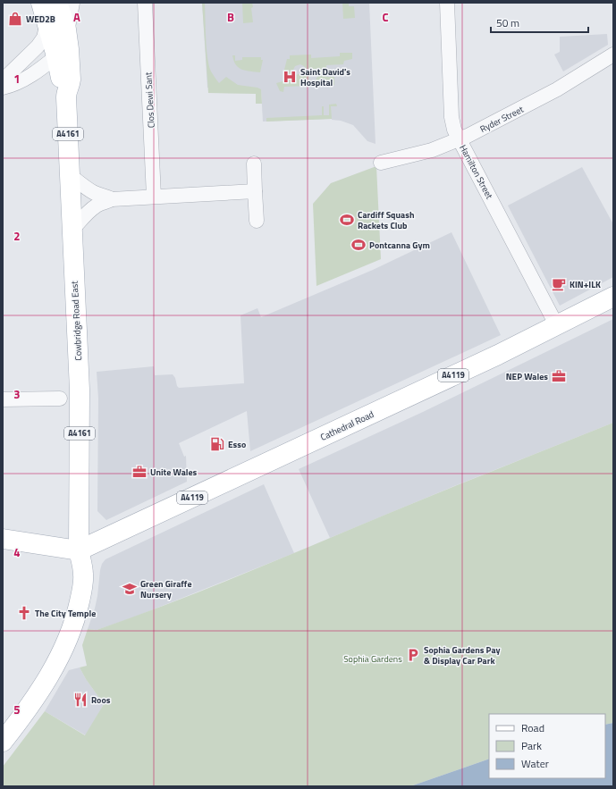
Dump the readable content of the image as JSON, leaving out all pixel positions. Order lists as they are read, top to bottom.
{
  "streets": {
    "main road": [
      "A4161",
      "Cowbridge Road East",
      "A4119",
      "Cathedral Road"
    ],
    "street": ["Clos Dewi Sant", "Ryder Street", "Hamilton Street"]
  },
  "crossings": [
    ["Ryder Street", "Hamilton Street"],
    ["A4161", "Cowbridge Road East"],
    ["Hamilton Street", "Cathedral Road"],
    ["Cowbridge Road East", "Cathedral Road"]
  ],
  "parks": ["Sophia Gardens"],
  "places": {
    "shop": ["WED2B"],
    "hospital": ["Saint David's Hospital"],
    "sports": ["Cardiff Squash Rackets Club", "Pontcanna Gym"],
    "cafe": ["KIN+ILK"],
    "office": ["NEP Wales", "Unite Wales"],
    "fuel station": ["Esso"],
    "school or university": ["Green Giraffe Nursery"],
    "church": ["The City Temple"],
    "parking": ["Sophia Gardens Pay & Display Car Park"],
    "restaurant": ["Roos"]
  },
  "legend": ["Road", "Park", "Water"],
  "scale_bar": "50 m",
  "grid": {
    "columns": ["A", "B", "C"],
    "rows": [
      "1",
      "2",
      "3",
      "4",
      "5"
    ]
  }
}
